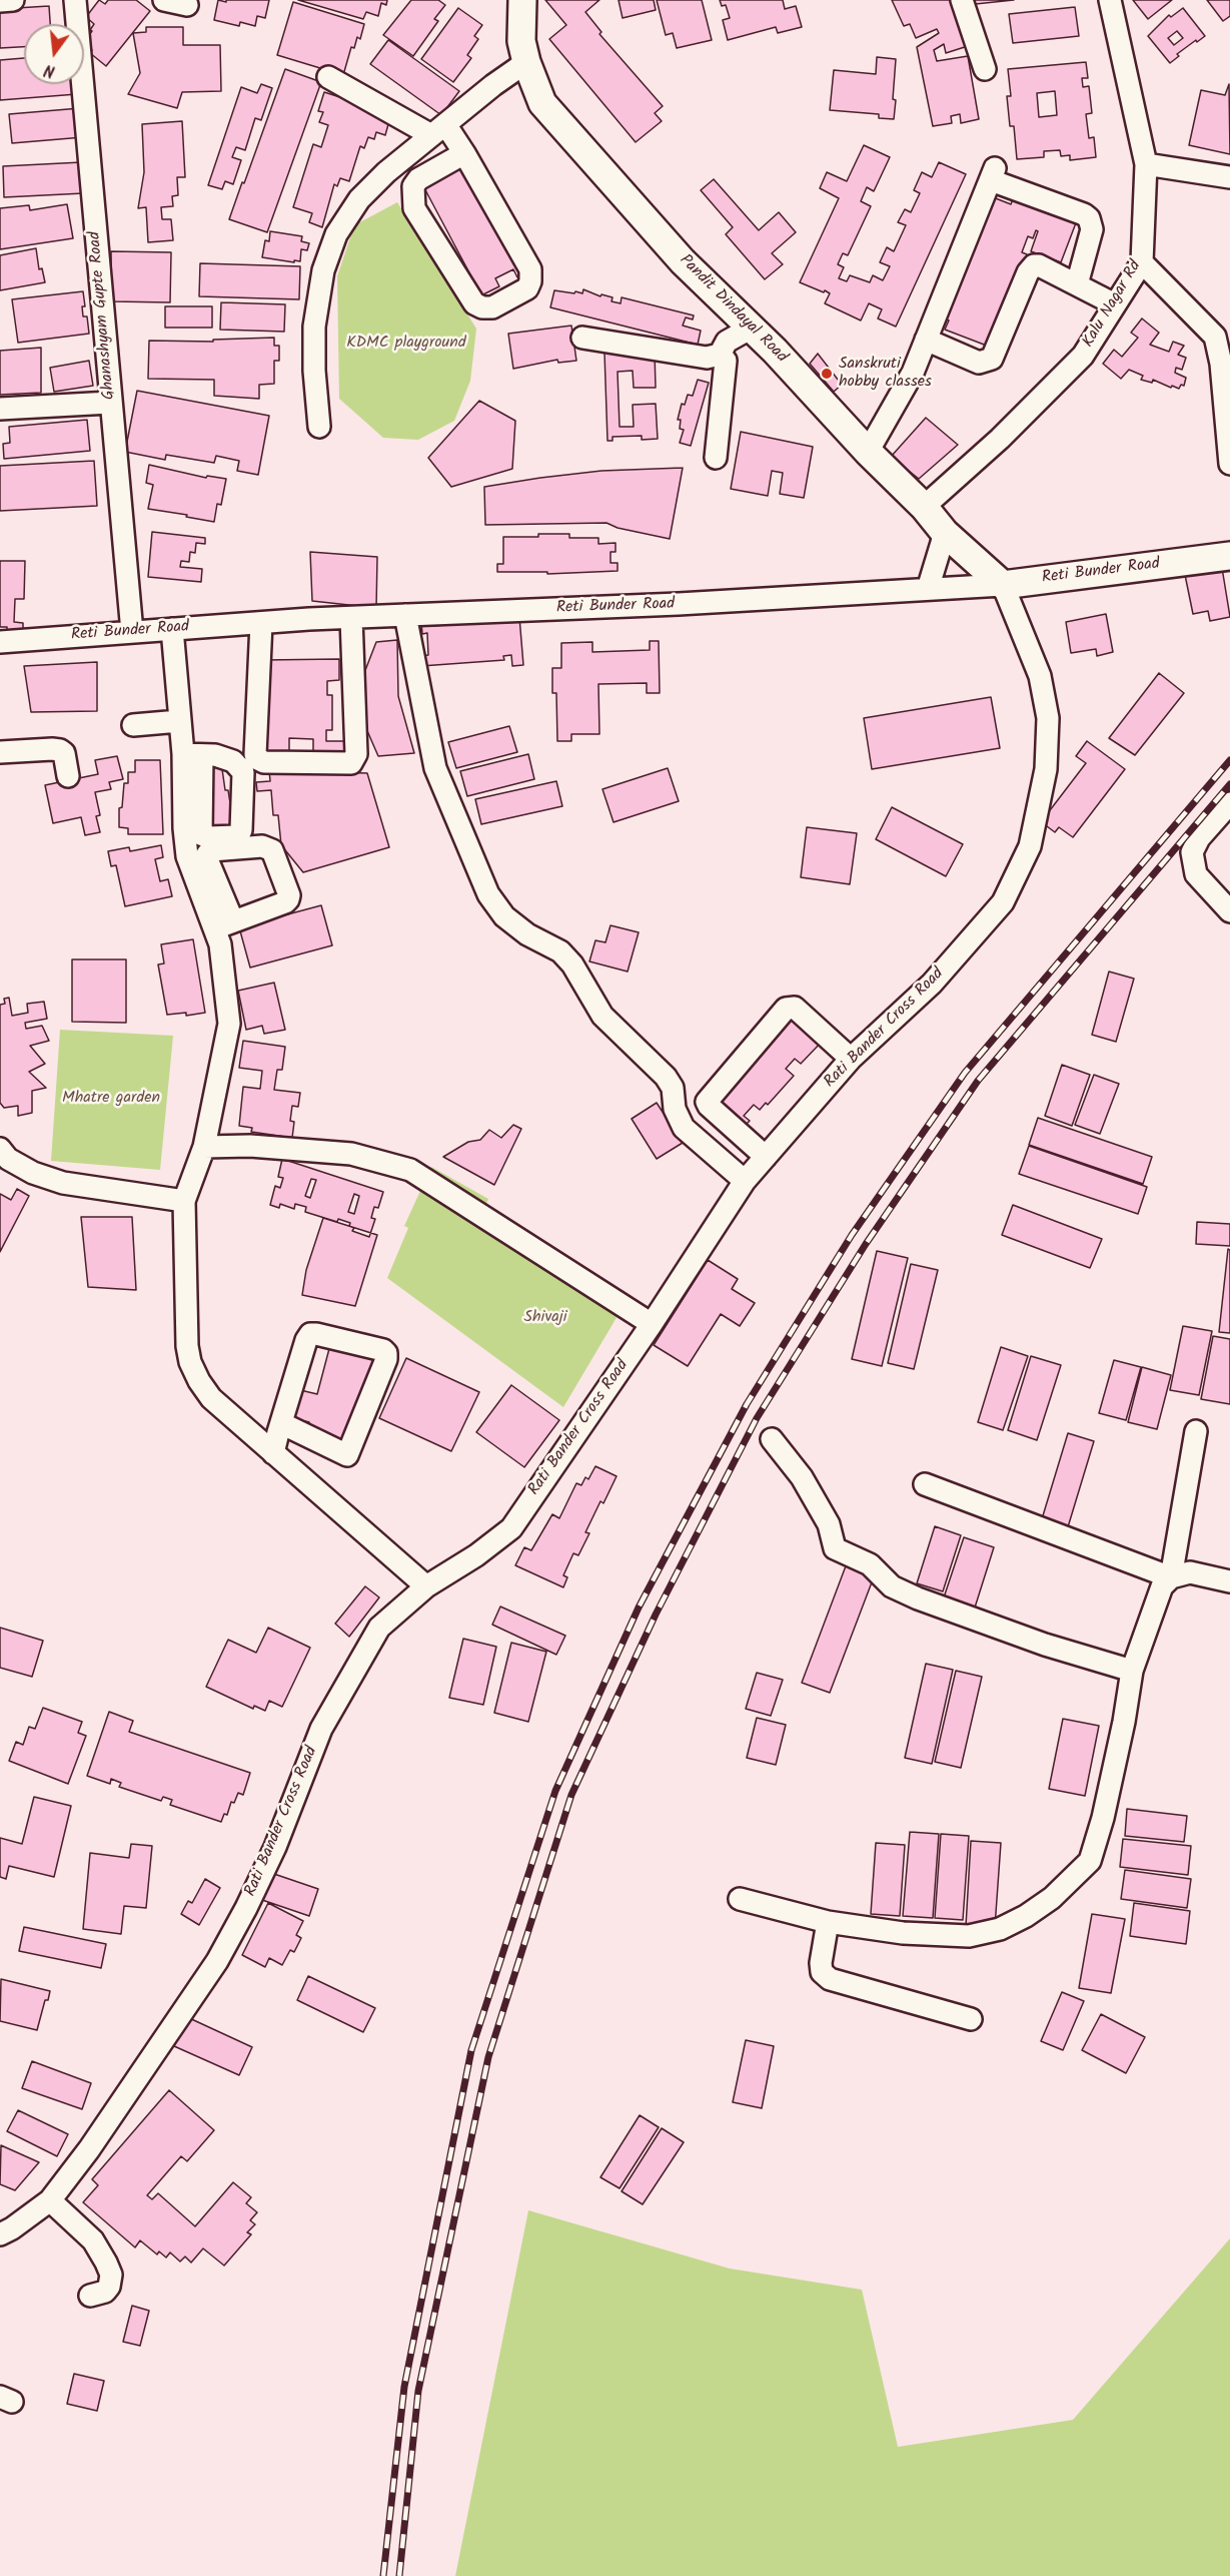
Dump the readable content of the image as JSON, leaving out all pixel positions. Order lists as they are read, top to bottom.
{
  "streets": {
    "main road": ["Pandit Dindayal Road", "Reti Bunder Road"],
    "street": ["Kalu Nagar Rd", "Ghanashyam Gupte Road", "Rati Bander Cross Road"]
  },
  "crossings": [
    ["Kalu Nagar Rd", "Pandit Dindayal Road"],
    ["Pandit Dindayal Road", "Reti Bunder Road"],
    ["Pandit Dindayal Road", "Rati Bander Cross Road"],
    ["Ghanashyam Gupte Road", "Reti Bunder Road"],
    ["Reti Bunder Road", "Rati Bander Cross Road"]
  ],
  "parks": ["KDMC playground", "Mhatre garden", "Shivaji"],
  "places": ["Sanskruti hobby classes"],
  "north": "bottom"
}
